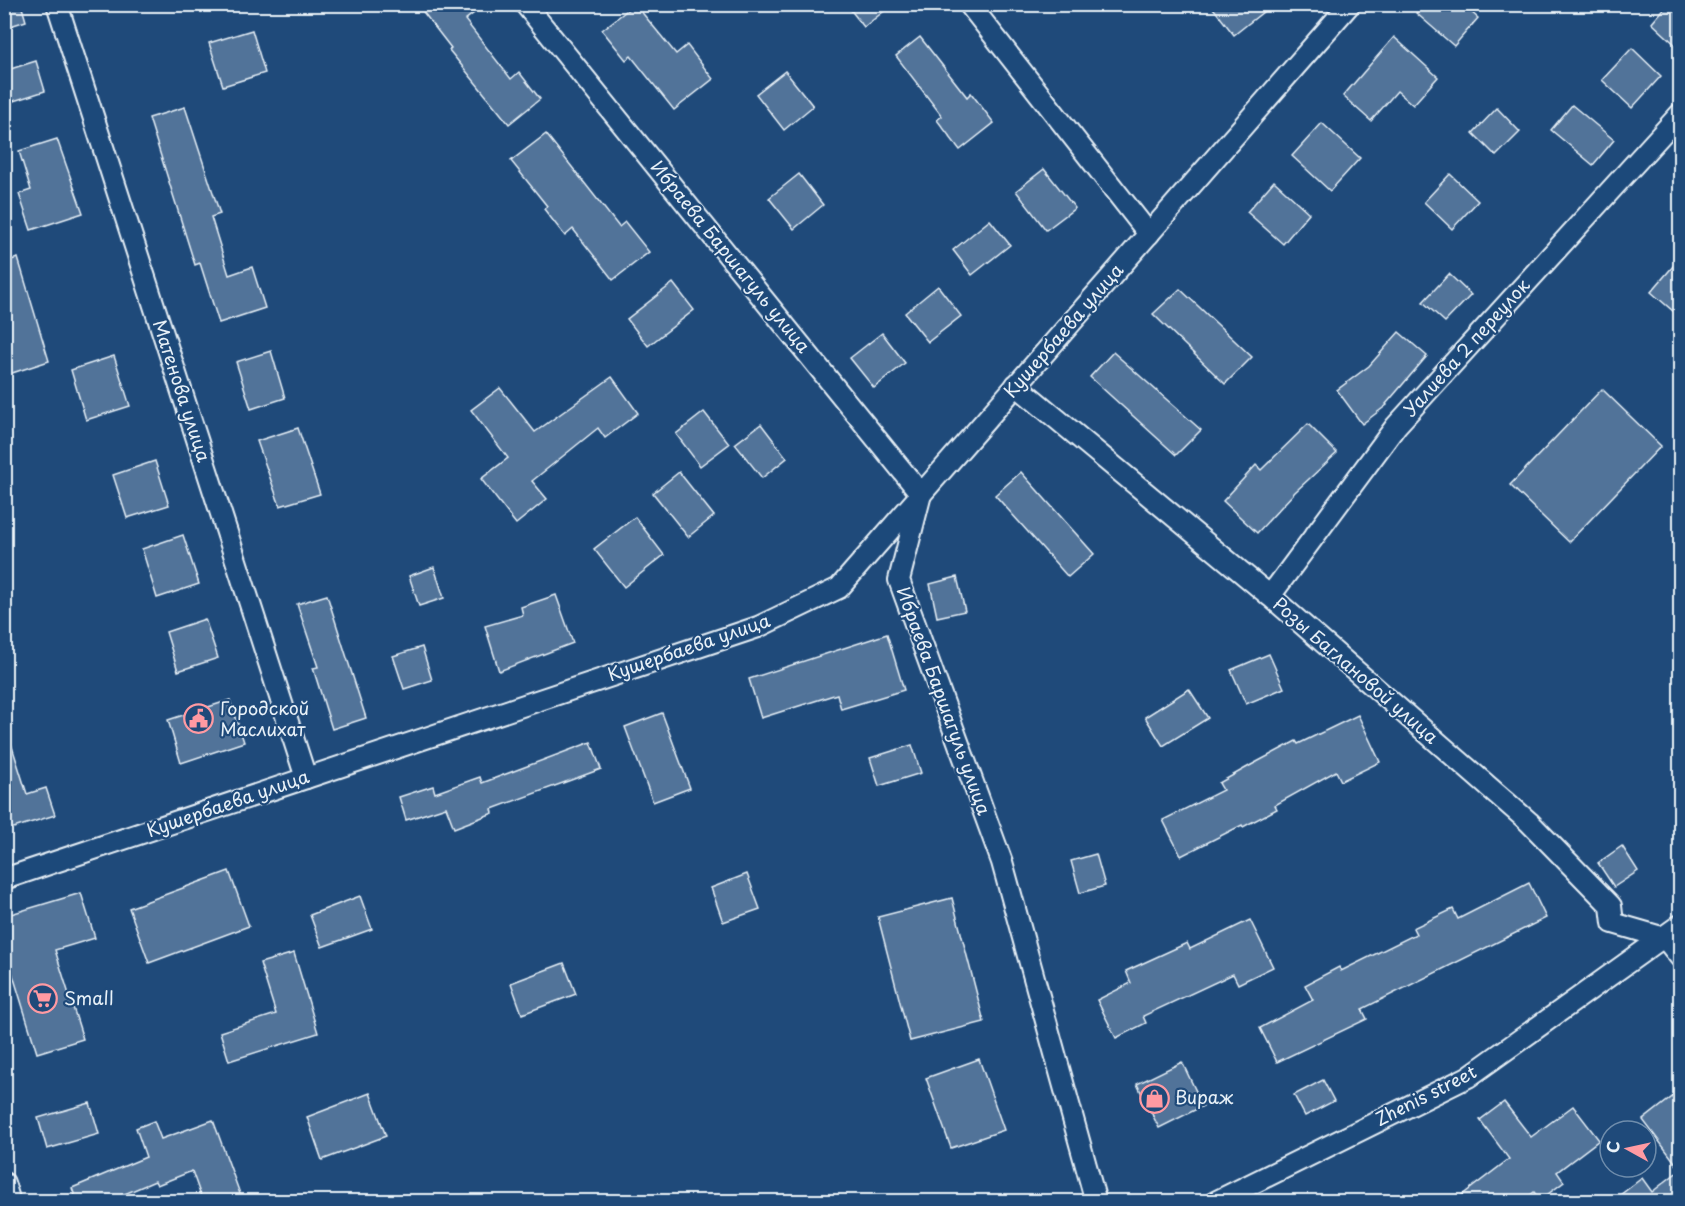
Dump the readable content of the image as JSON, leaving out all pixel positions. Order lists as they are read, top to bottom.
{
  "streets": {
    "street": [
      "Ибраева Баршагуль улица",
      "Кушербаева улица",
      "Уалиева 2 переулок",
      "Матенова улица",
      "Розы Баглановой улица",
      "Zhenis street"
    ]
  },
  "crossings": [
    ["Ибраева Баршагуль улица", "Кушербаева улица"],
    ["Кушербаева улица", "Матенова улица"],
    ["Кушербаева улица", "Розы Баглановой улица"],
    ["Уалиева 2 переулок", "Розы Баглановой улица"],
    ["Розы Баглановой улица", "Zhenis street"]
  ],
  "places": {
    "public building": ["Городской Маслихат"],
    "supermarket": ["Small"],
    "shop": ["Вираж"]
  },
  "north": "left"
}
